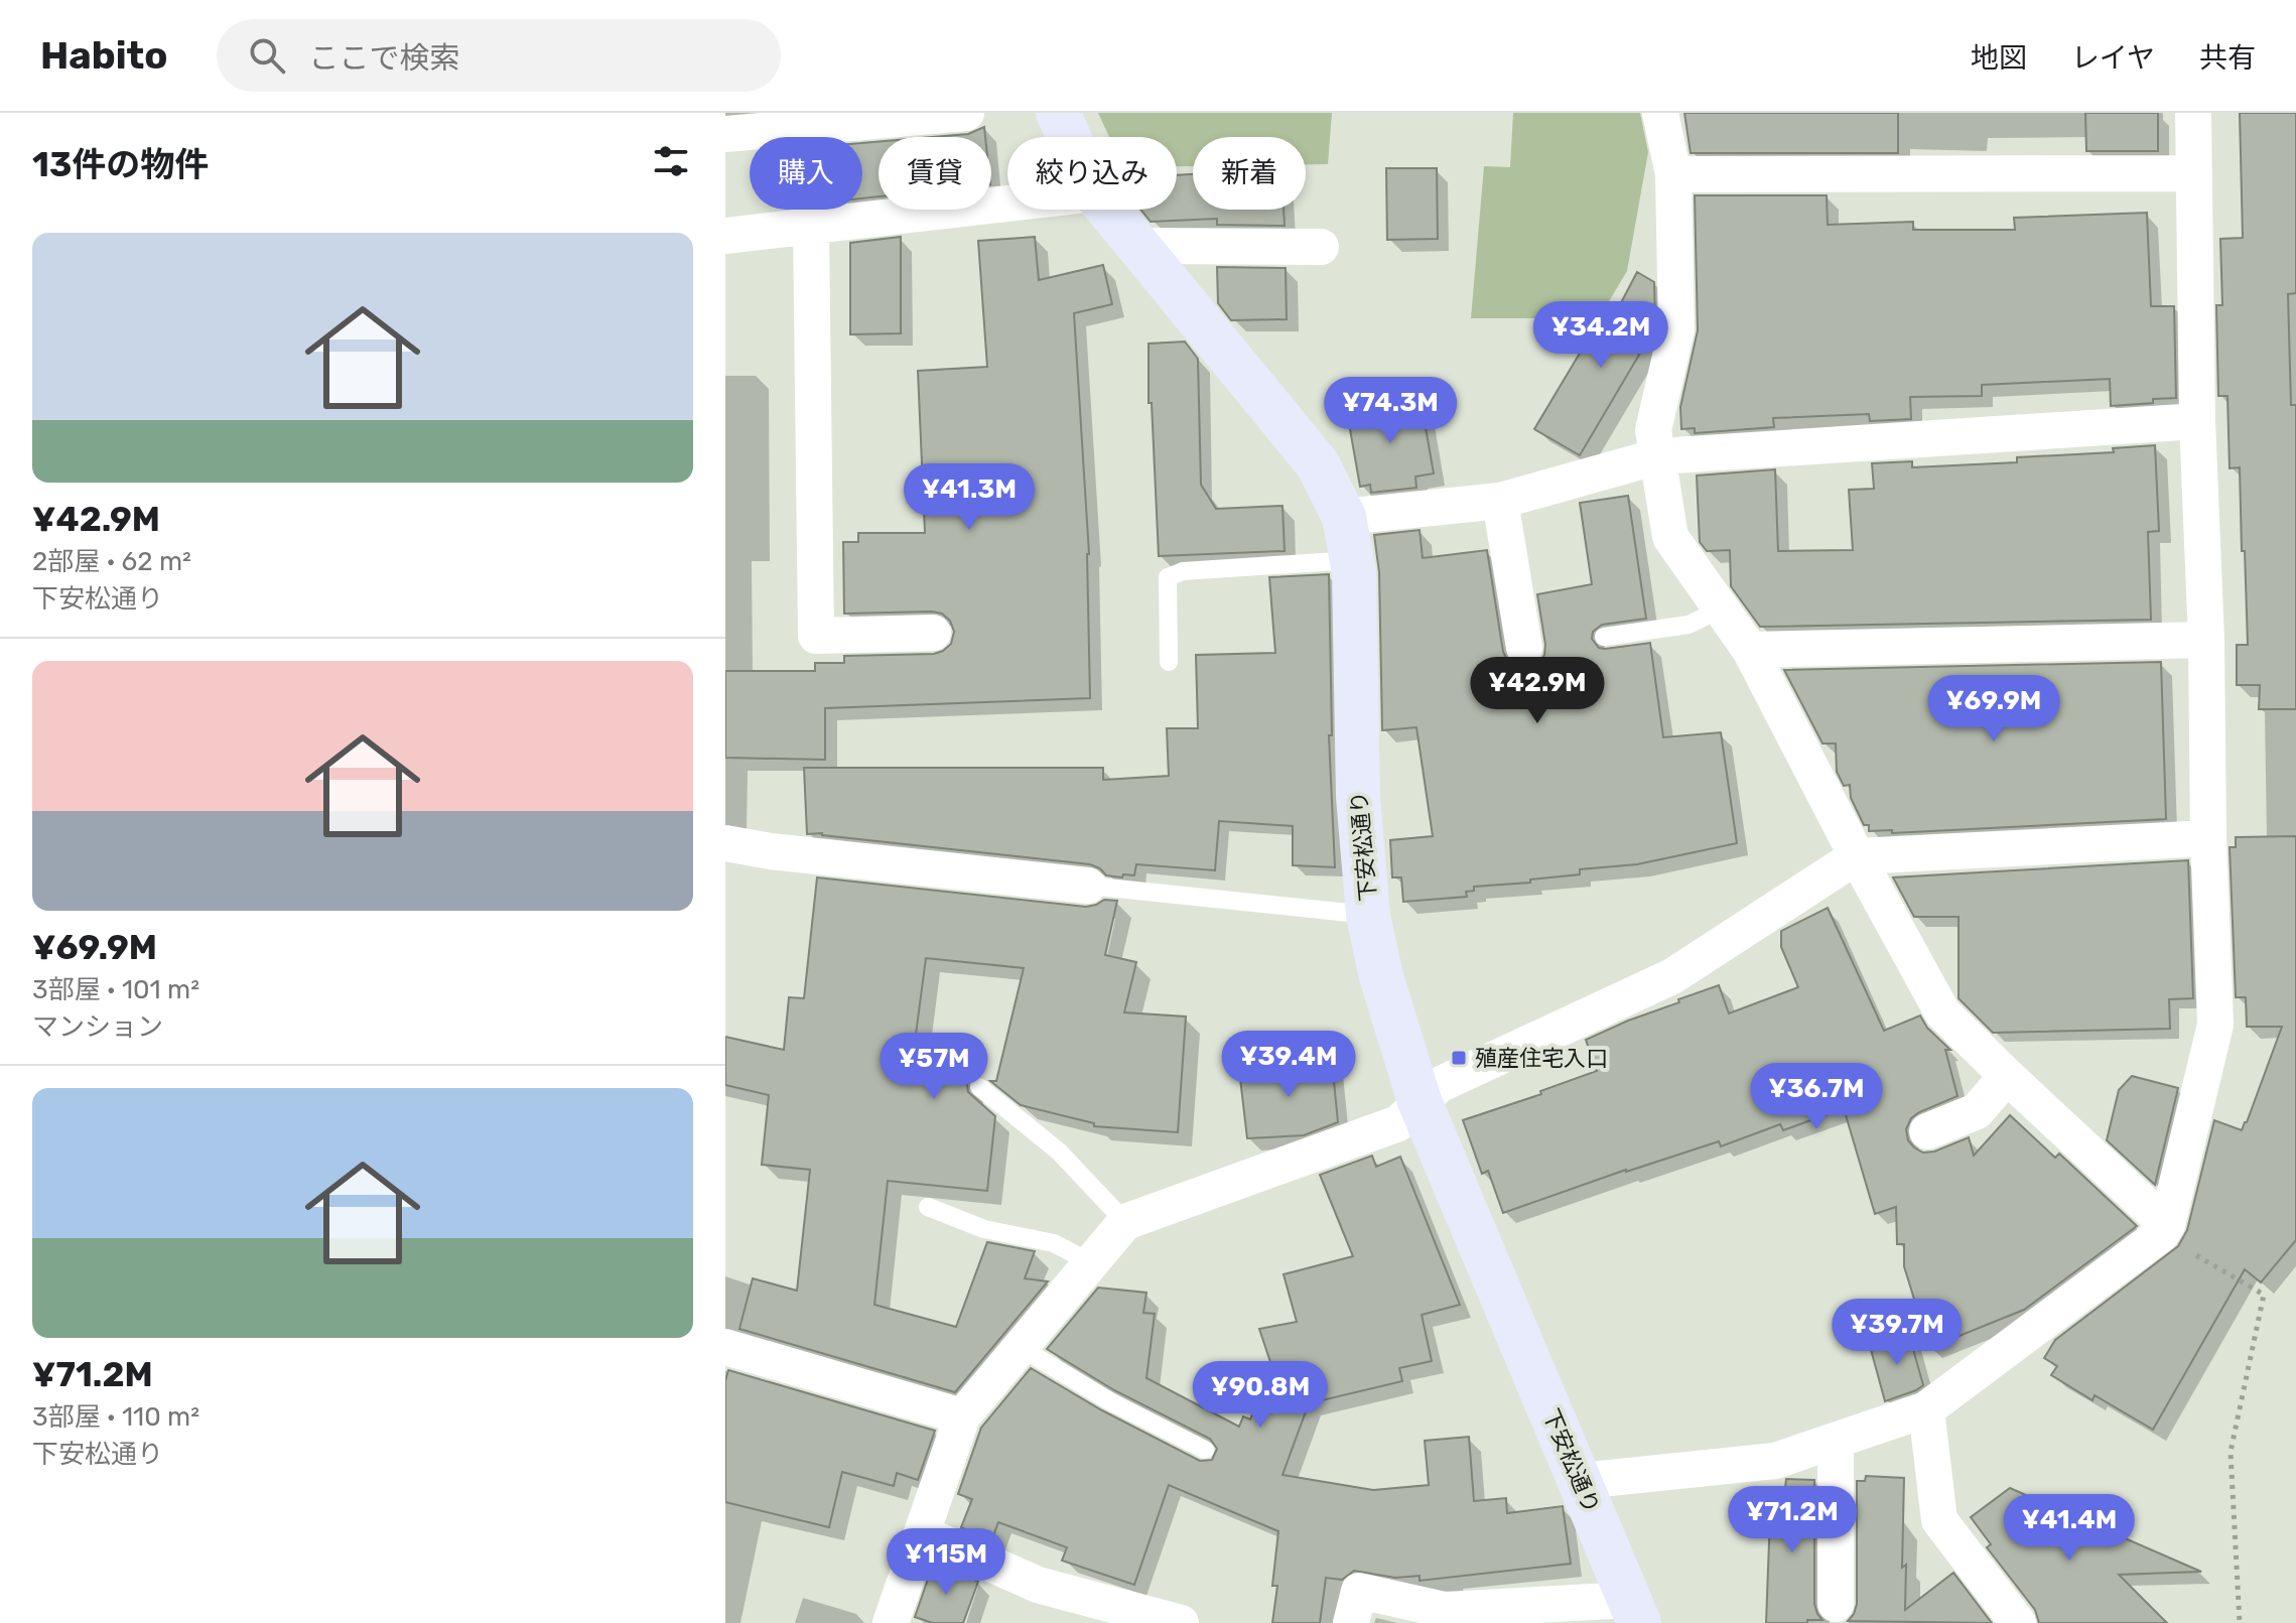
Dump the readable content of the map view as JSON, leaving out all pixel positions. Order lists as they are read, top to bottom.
{
  "streets": {
    "street": ["下安松通り"]
  },
  "places": {
    "transit": ["殖産住宅入口"]
  },
  "page": {
    "header": "Habito",
    "search": "ここで検索",
    "nav": ["地図", "レイヤ", "共有"],
    "heading": "13件の物件",
    "chip": [
      "購入",
      "賃貸",
      "絞り込み",
      "新着"
    ],
    "list": [
      {
        "name": "¥42.9M",
        "note": "2部屋 · 62 m² · 下安松通り"
      },
      {
        "name": "¥69.9M",
        "note": "3部屋 · 101 m² · マンション"
      },
      {
        "name": "¥71.2M",
        "note": "3部屋 · 110 m² · 下安松通り"
      }
    ],
    "price": [
      "¥34.2M",
      "¥74.3M",
      "¥41.3M",
      "¥42.9M",
      "¥69.9M",
      "¥39.4M",
      "¥57M",
      "¥36.7M",
      "¥39.7M",
      "¥90.8M",
      "¥71.2M",
      "¥41.4M",
      "¥115M"
    ]
  }
}
